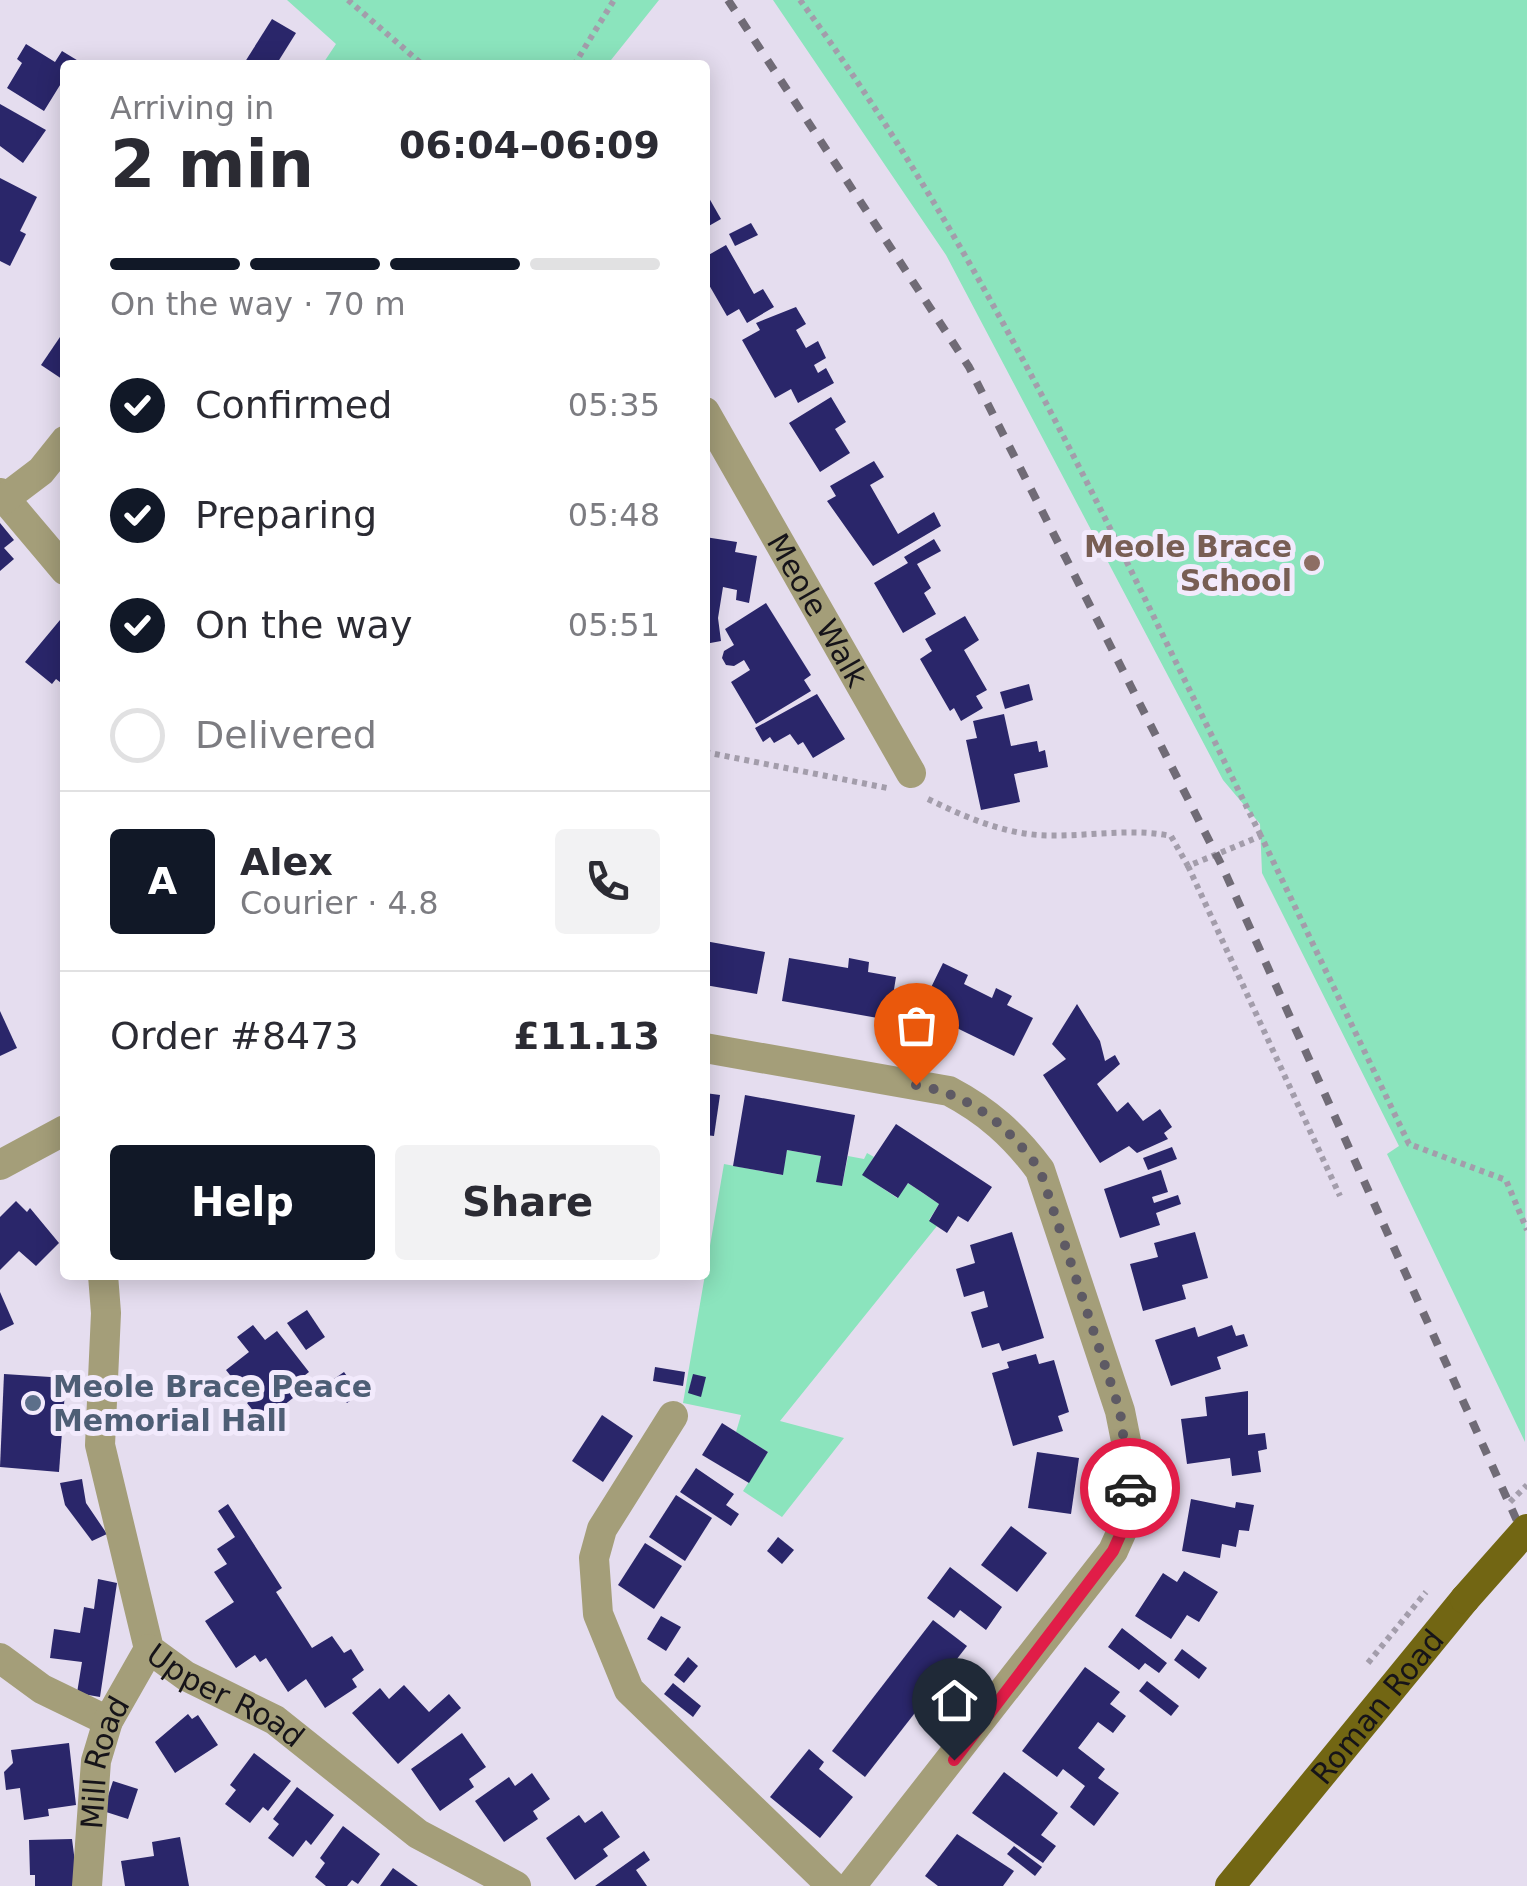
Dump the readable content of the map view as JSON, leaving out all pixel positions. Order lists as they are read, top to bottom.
{
  "streets": {
    "main road": ["Roman Road"],
    "street": ["Meole Walk", "Upper Road", "Mill Road"]
  },
  "crossings": [
    ["Upper Road", "Mill Road"]
  ],
  "places": ["Meole Brace School", "Meole Brace Peace Memorial Hall"],
  "page": {
    "heading": ["2 min", "Arriving in", "06:04–06:09"],
    "panel": [
      "Alex",
      "Courier · 4.8",
      "Order #8473",
      "£11.13"
    ],
    "bar": "On the way · 70 m",
    "list": [
      ["Confirmed", "05:35"],
      ["Preparing", "05:48"],
      ["On the way", "05:51"],
      "Delivered"
    ],
    "round": "A",
    "buttons": ["Help", "Share"]
  }
}
